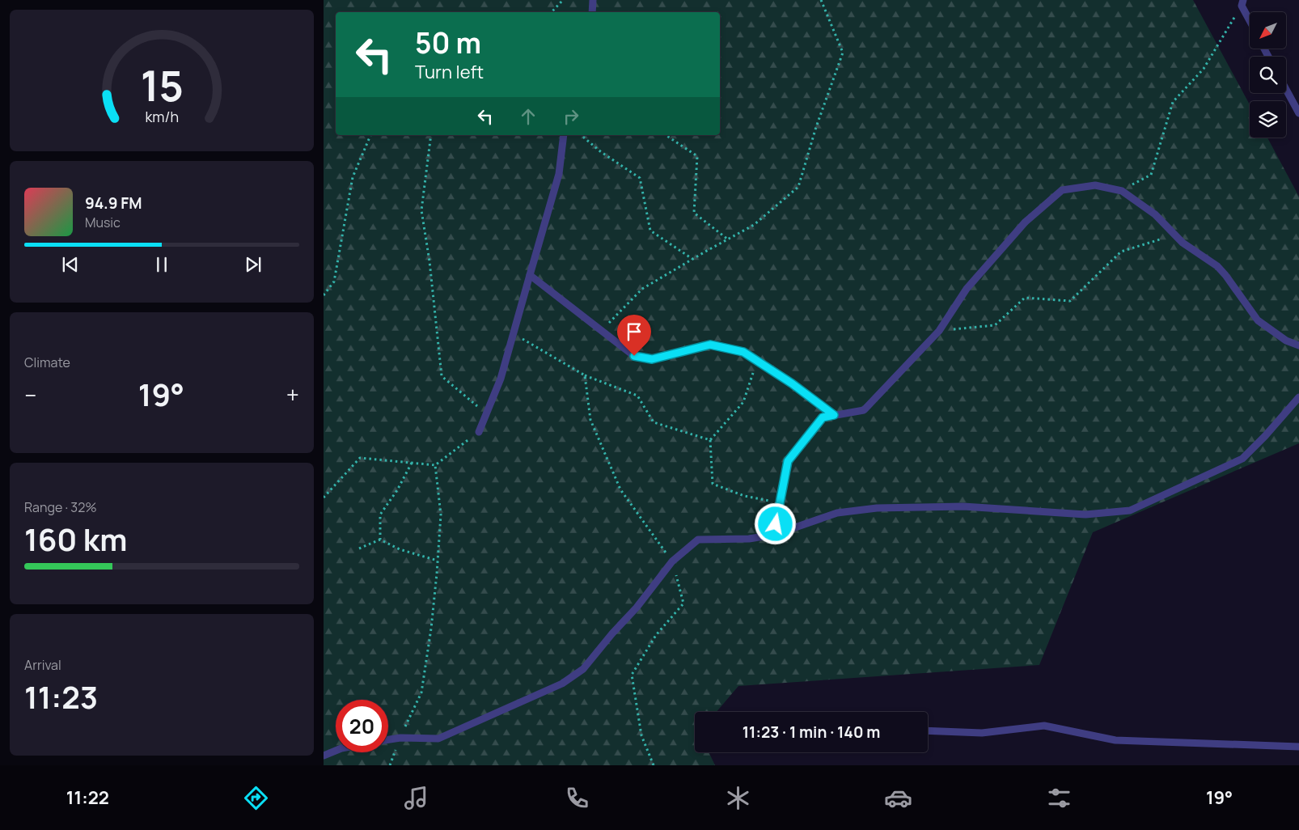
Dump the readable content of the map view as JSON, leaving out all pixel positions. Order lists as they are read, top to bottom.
{
  "north": "bottom left",
  "page": {
    "turn": ["50 m", "Turn left"],
    "song": ["94.9 FM", "Music"],
    "tile": [
      "Climate",
      ["Range · 32%", "160 km"],
      ["Arrival", "11:23"]
    ],
    "heat": ["−", "19°", "+"],
    "limit": "20",
    "trip": "11:23 · 1 min · 140 m",
    "tabs": ["11:22", "19°"],
    "gauge": ["15", "km/h"]
  }
}
